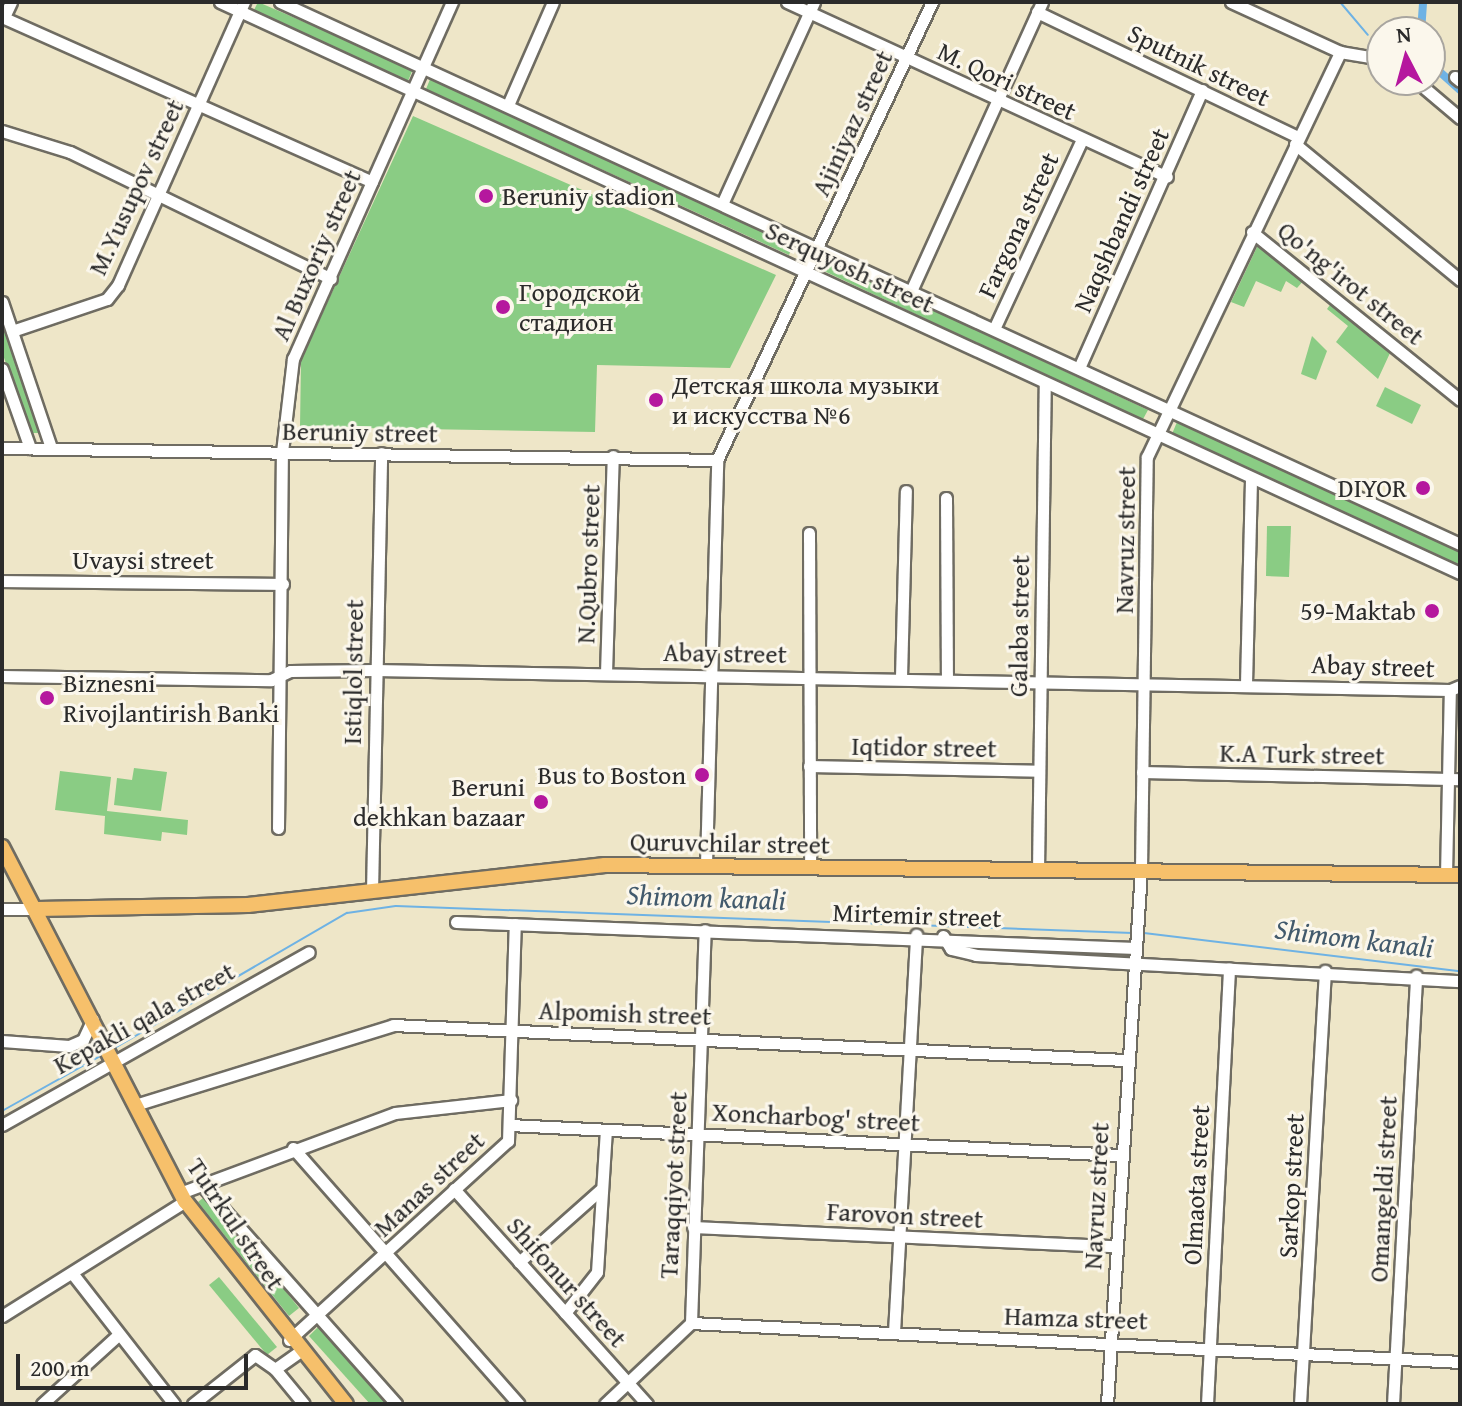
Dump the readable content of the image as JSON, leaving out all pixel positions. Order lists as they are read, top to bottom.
{
  "streets": {
    "main road": ["Quruvchilar street", "Tutrkul street"],
    "street": [
      "Sputnik street",
      "M. Qori street",
      "Ajiniyaz street",
      "M.Yusupov street",
      "Naqshbandi street",
      "Fargona street",
      "Al Buxoriy street",
      "Serquyosh street",
      "Qo'ng'irot street",
      "Beruniy street",
      "Navruz street",
      "Uvaysi street",
      "N.Qubro street",
      "Galaba street",
      "Abay street",
      "Istiqlol street",
      "Iqtidor street",
      "K.A Turk street",
      "Mirtemir street",
      "Alpomish street",
      "Kepakli qala street",
      "Xoncharbog' street",
      "Manas street",
      "Taraqqiyot street",
      "Olmaota street",
      "Sarkop street",
      "Omangeldi street",
      "Farovon street",
      "Shifonur street",
      "Hamza street"
    ]
  },
  "crossings": [
    ["Sputnik street", "Naqshbandi street"],
    ["Sputnik street", "Navruz street"],
    ["M. Qori street", "Ajiniyaz street"],
    ["M. Qori street", "Naqshbandi street"],
    ["M. Qori street", "Fargona street"],
    ["Ajiniyaz street", "Serquyosh street"],
    ["Ajiniyaz street", "Beruniy street"],
    ["Ajiniyaz street", "Abay street"],
    ["Ajiniyaz street", "Quruvchilar street"],
    ["M.Yusupov street", "Serquyosh street"],
    ["Naqshbandi street", "Serquyosh street"],
    ["Fargona street", "Serquyosh street"],
    ["Al Buxoriy street", "Serquyosh street"],
    ["Al Buxoriy street", "Beruniy street"],
    ["Al Buxoriy street", "Uvaysi street"],
    ["Al Buxoriy street", "Abay street"],
    ["Serquyosh street", "Navruz street"],
    ["Serquyosh street", "Galaba street"],
    ["Qo'ng'irot street", "Navruz street"],
    ["Beruniy street", "N.Qubro street"],
    ["Beruniy street", "Istiqlol street"],
    ["Navruz street", "Abay street"],
    ["Navruz street", "K.A Turk street"],
    ["Navruz street", "Quruvchilar street"],
    ["Navruz street", "Mirtemir street"],
    ["Navruz street", "Alpomish street"],
    ["Navruz street", "Xoncharbog' street"],
    ["Navruz street", "Farovon street"],
    ["Navruz street", "Hamza street"],
    ["N.Qubro street", "Abay street"],
    ["Galaba street", "Abay street"],
    ["Galaba street", "Iqtidor street"],
    ["Galaba street", "Quruvchilar street"],
    ["Abay street", "Istiqlol street"],
    ["Istiqlol street", "Quruvchilar street"],
    ["Quruvchilar street", "Tutrkul street"],
    ["Mirtemir street", "Manas street"],
    ["Mirtemir street", "Taraqqiyot street"],
    ["Alpomish street", "Manas street"],
    ["Alpomish street", "Taraqqiyot street"],
    ["Alpomish street", "Tutrkul street"],
    ["Kepakli qala street", "Tutrkul street"],
    ["Xoncharbog' street", "Manas street"],
    ["Xoncharbog' street", "Taraqqiyot street"],
    ["Manas street", "Tutrkul street"],
    ["Manas street", "Shifonur street"],
    ["Taraqqiyot street", "Farovon street"],
    ["Taraqqiyot street", "Hamza street"],
    ["Olmaota street", "Hamza street"],
    ["Sarkop street", "Hamza street"],
    ["Omangeldi street", "Hamza street"]
  ],
  "water": ["Shimom kanali"],
  "places": [
    "Beruniy stadion",
    "Городской стадион",
    "Детская школа музыки и искусства №6",
    "DIYOR",
    "59-Maktab",
    "Biznesni Rivojlantirish Banki",
    "Bus to Boston",
    "Beruni dekhkan bazaar"
  ],
  "scale_bar": "200 m",
  "north": "top"
}
